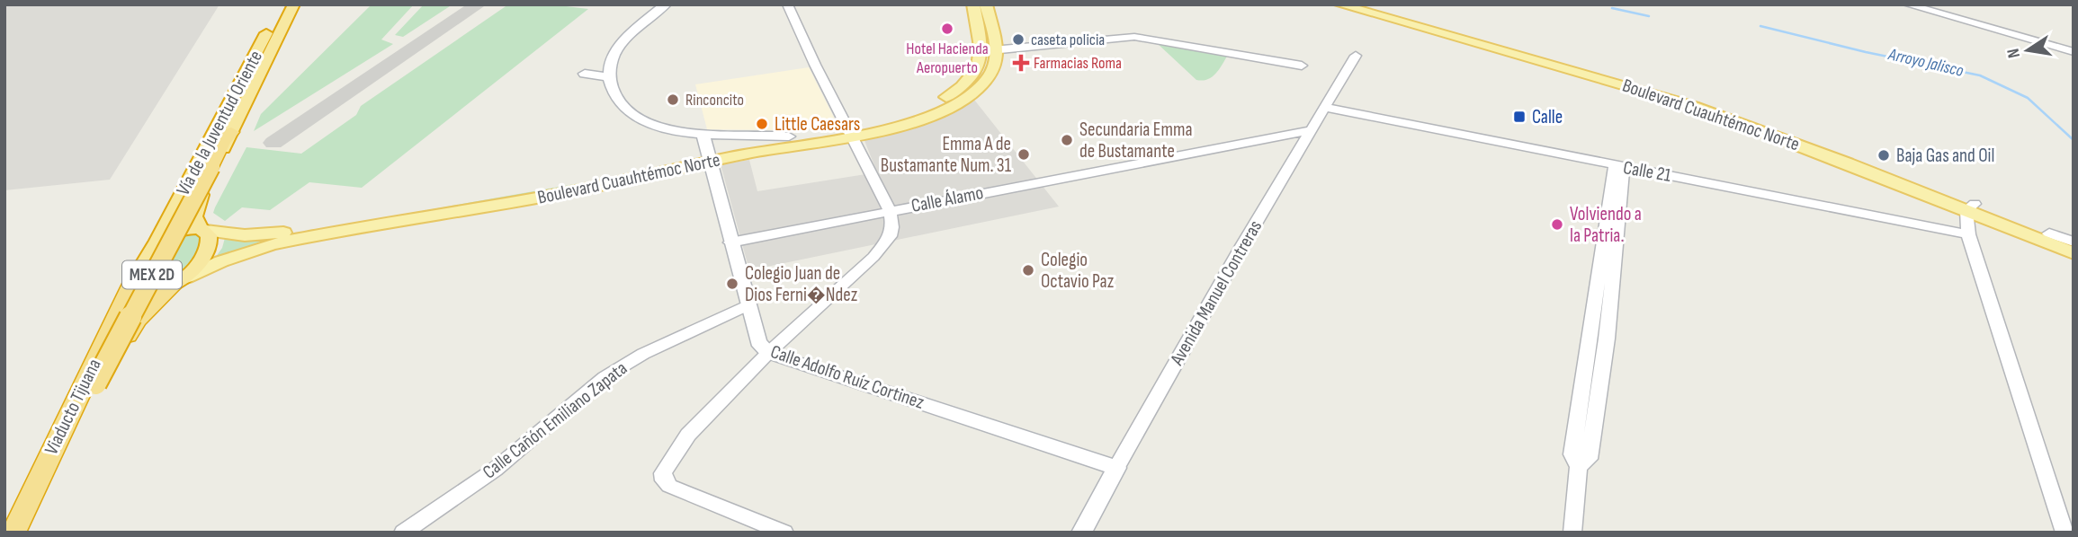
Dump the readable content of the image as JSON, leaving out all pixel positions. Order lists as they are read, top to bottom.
{
  "streets": {
    "highway": ["Vía de la Juventud Oriente", "MEX 2D", "Viaducto Tijuana"],
    "main road": ["Boulevard Cuauhtémoc Norte", "Avenida Manuel Contreras", "Calle Adolfo Ruíz Cortinez"],
    "street": ["Calle 21", "Calle Álamo", "Calle Cañón Emiliano Zapata"]
  },
  "crossings": [
    ["Boulevard Cuauhtémoc Norte", "Vía de la Juventud Oriente"],
    ["Boulevard Cuauhtémoc Norte", "MEX 2D"],
    ["Boulevard Cuauhtémoc Norte", "Calle Adolfo Ruíz Cortinez"],
    ["Vía de la Juventud Oriente", "MEX 2D"],
    ["Vía de la Juventud Oriente", "Viaducto Tijuana"],
    ["Calle 21", "Avenida Manuel Contreras"],
    ["Calle Álamo", "Avenida Manuel Contreras"],
    ["Calle Álamo", "Calle Adolfo Ruíz Cortinez"],
    ["MEX 2D", "Viaducto Tijuana"],
    ["Avenida Manuel Contreras", "Calle Adolfo Ruíz Cortinez"],
    ["Calle Adolfo Ruíz Cortinez", "Calle Cañón Emiliano Zapata"]
  ],
  "water": ["Arroyo Jalisco"],
  "places": {
    "other": [
      "Hotel Hacienda Aeropuerto",
      "caseta policia",
      "Rinconcito",
      "Little Caesars",
      "Secundaria Emma de Bustamante",
      "Emma A de Bustamante Num. 31",
      "Baja Gas and Oil",
      "Volviendo a la Patria.",
      "Colegio Octavio Paz",
      "Colegio Juan de Dios Ferni�Ndez"
    ],
    "health": ["Farmacias Roma"],
    "transit": ["Calle"]
  },
  "north": "left"
}
